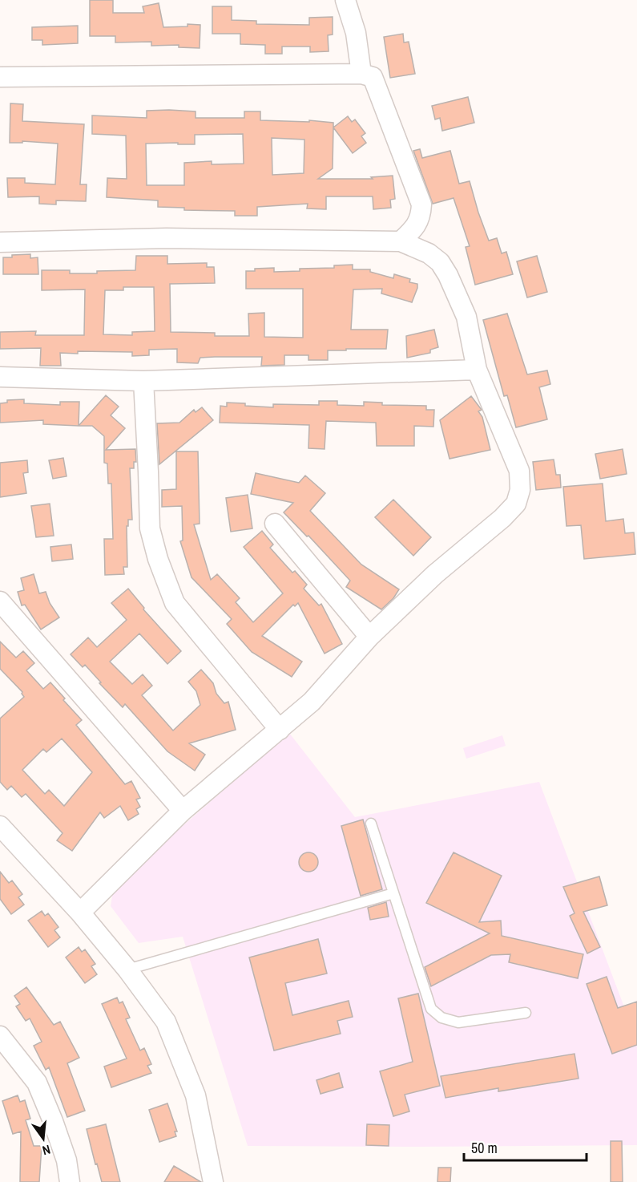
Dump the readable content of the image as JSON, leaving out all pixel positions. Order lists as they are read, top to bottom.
{
  "scale_bar": "50 m",
  "north": "bottom"
}
